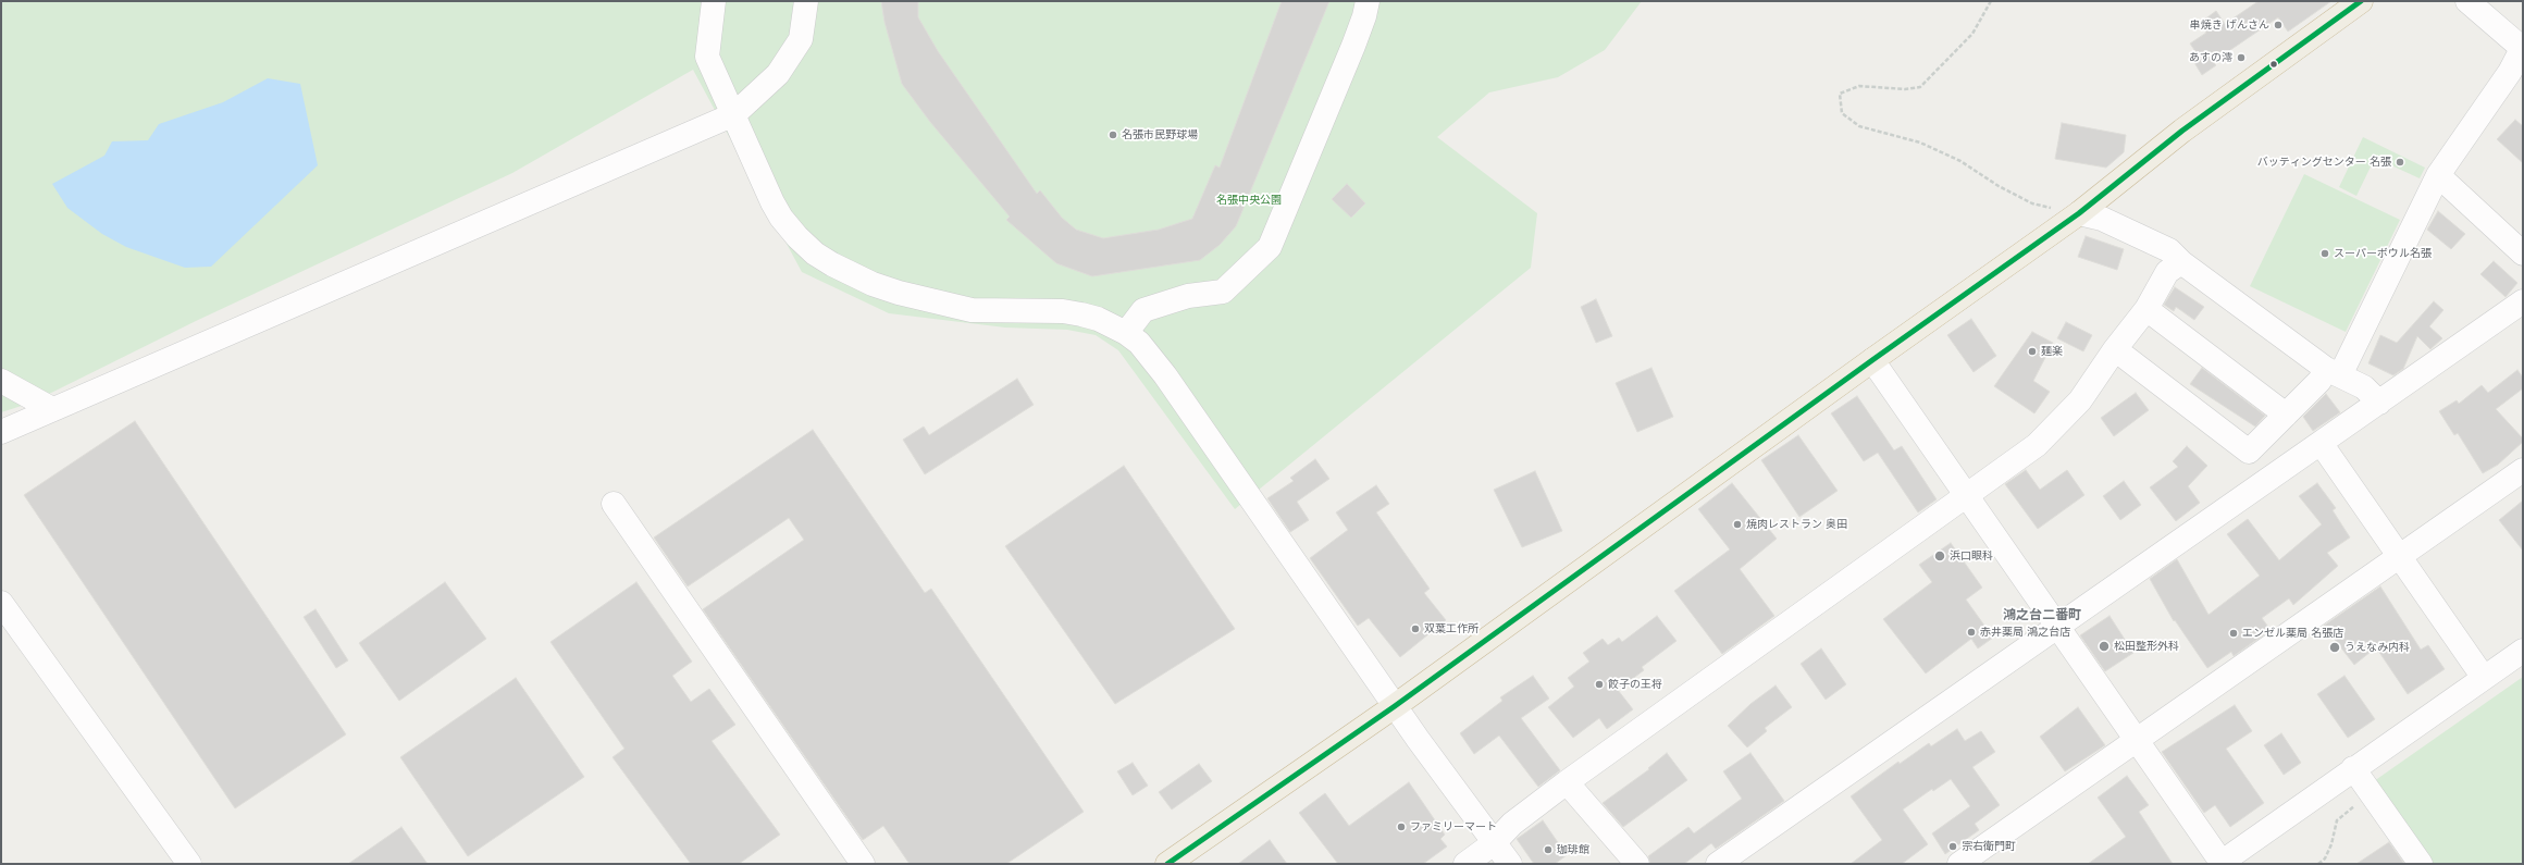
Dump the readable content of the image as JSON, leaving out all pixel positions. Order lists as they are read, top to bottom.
{
  "districts": ["鴻之台二番町"],
  "parks": ["名張中央公園"],
  "places": [
    "串焼き げんさん",
    "あすの澪",
    "名張市民野球場",
    "バッティングセンター 名張",
    "スーパーボウル名張",
    "麺楽",
    "焼肉レストラン 奥田",
    "浜口眼科",
    "双葉工作所",
    "赤井薬局 鴻之台店",
    "エンゼル薬局 名張店",
    "松田整形外科",
    "うえなみ内科",
    "餃子の王将",
    "ファミリーマート",
    "宗右衛門町",
    "珈琲館"
  ]
}
